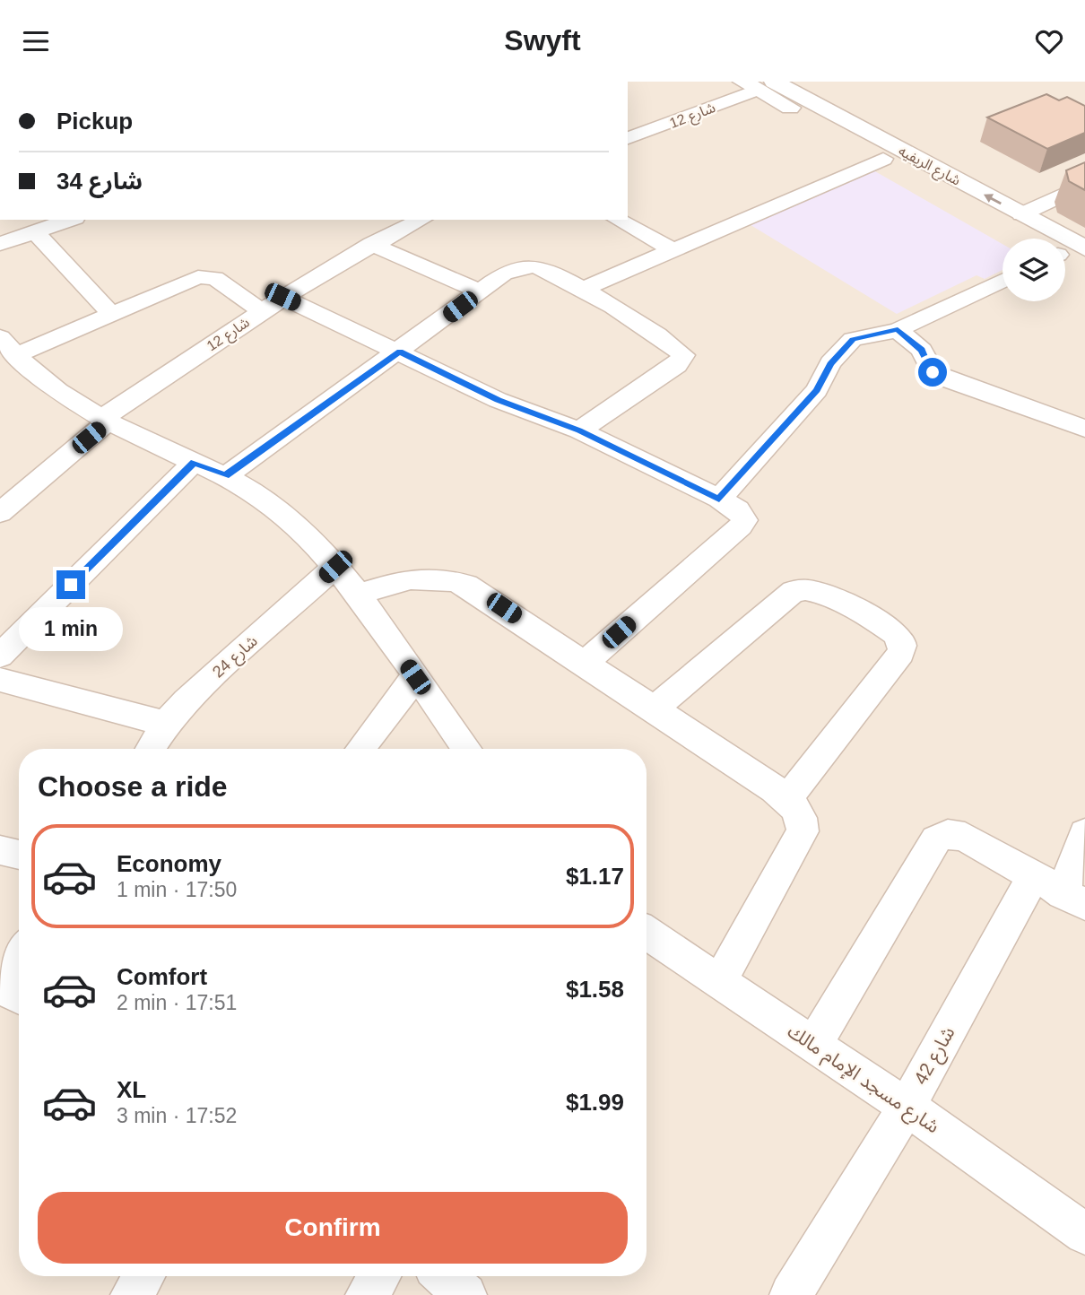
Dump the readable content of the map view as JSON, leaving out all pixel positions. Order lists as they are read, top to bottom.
{
  "streets": {
    "street": [
      "شارع 12",
      "شارع الريفيه",
      "شارع 24",
      "شارع 42",
      "شارع مسجد الإمام مالك"
    ]
  },
  "crossings": [
    ["شارع 12", "شارع الريفيه"],
    ["شارع 42", "شارع مسجد الإمام مالك"]
  ],
  "page": {
    "header": "Swyft",
    "banner": ["Pickup", "شارع 34"],
    "bubble": "1 min",
    "heading": "Choose a ride",
    "list": [
      {
        "name": "Economy",
        "note": "1 min · 17:50",
        "value": "$1.17"
      },
      {
        "name": "Comfort",
        "note": "2 min · 17:51",
        "value": "$1.58"
      },
      {
        "name": "XL",
        "note": "3 min · 17:52",
        "value": "$1.99"
      }
    ],
    "buttons": "Confirm"
  }
}
